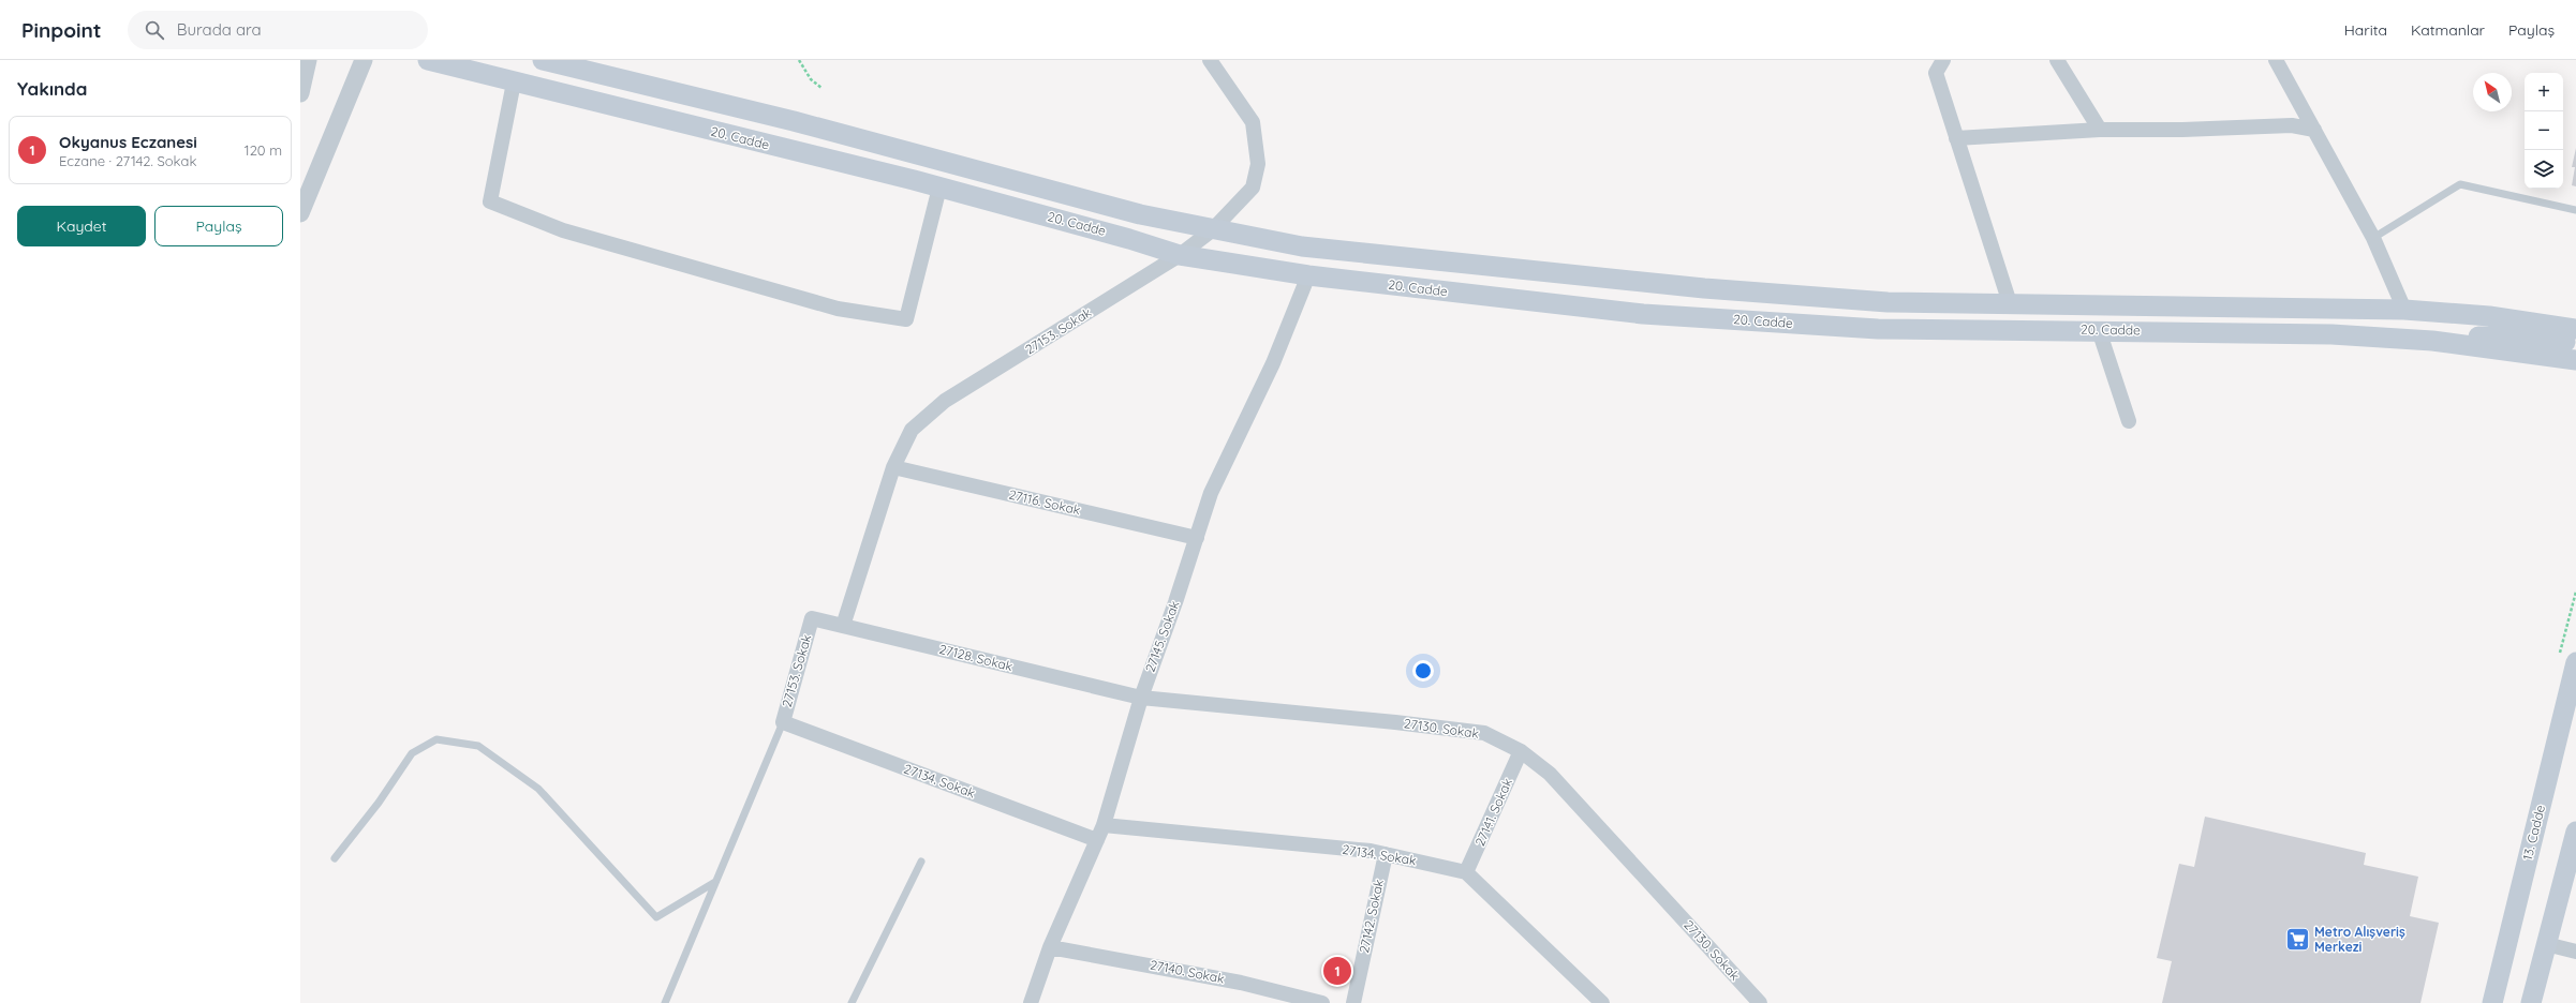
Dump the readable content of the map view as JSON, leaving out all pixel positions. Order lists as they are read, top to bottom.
{
  "streets": {
    "main road": ["20. Cadde", "13. Cadde"],
    "street": [
      "27153. Sokak",
      "27116. Sokak",
      "27145. Sokak",
      "27128. Sokak",
      "27130. Sokak",
      "27134. Sokak",
      "27141. Sokak",
      "27142. Sokak",
      "27140. Sokak"
    ]
  },
  "crossings": [
    ["20. Cadde", "27153. Sokak"],
    ["20. Cadde", "27145. Sokak"],
    ["27153. Sokak", "27116. Sokak"],
    ["27153. Sokak", "27128. Sokak"],
    ["27153. Sokak", "27134. Sokak"],
    ["27116. Sokak", "27145. Sokak"],
    ["27145. Sokak", "27128. Sokak"],
    ["27145. Sokak", "27130. Sokak"],
    ["27145. Sokak", "27134. Sokak"],
    ["27145. Sokak", "27140. Sokak"],
    ["27128. Sokak", "27130. Sokak"],
    ["27130. Sokak", "27141. Sokak"],
    ["27134. Sokak", "27141. Sokak"],
    ["27134. Sokak", "27142. Sokak"]
  ],
  "places": {
    "supermarket": ["Metro Alışveriş Merkezi"]
  },
  "north": "top left",
  "page": {
    "header": "Pinpoint",
    "search": "Burada ara",
    "nav": ["Harita", "Katmanlar", "Paylaş"],
    "heading": "Yakında",
    "map_buttons": ["+", "−"],
    "list": [
      {
        "mark": "1",
        "name": "Okyanus Eczanesi",
        "note": "Eczane · 27142. Sokak",
        "value": "120 m"
      }
    ],
    "buttons": ["Kaydet", "Paylaş"],
    "pins": "1"
  }
}
